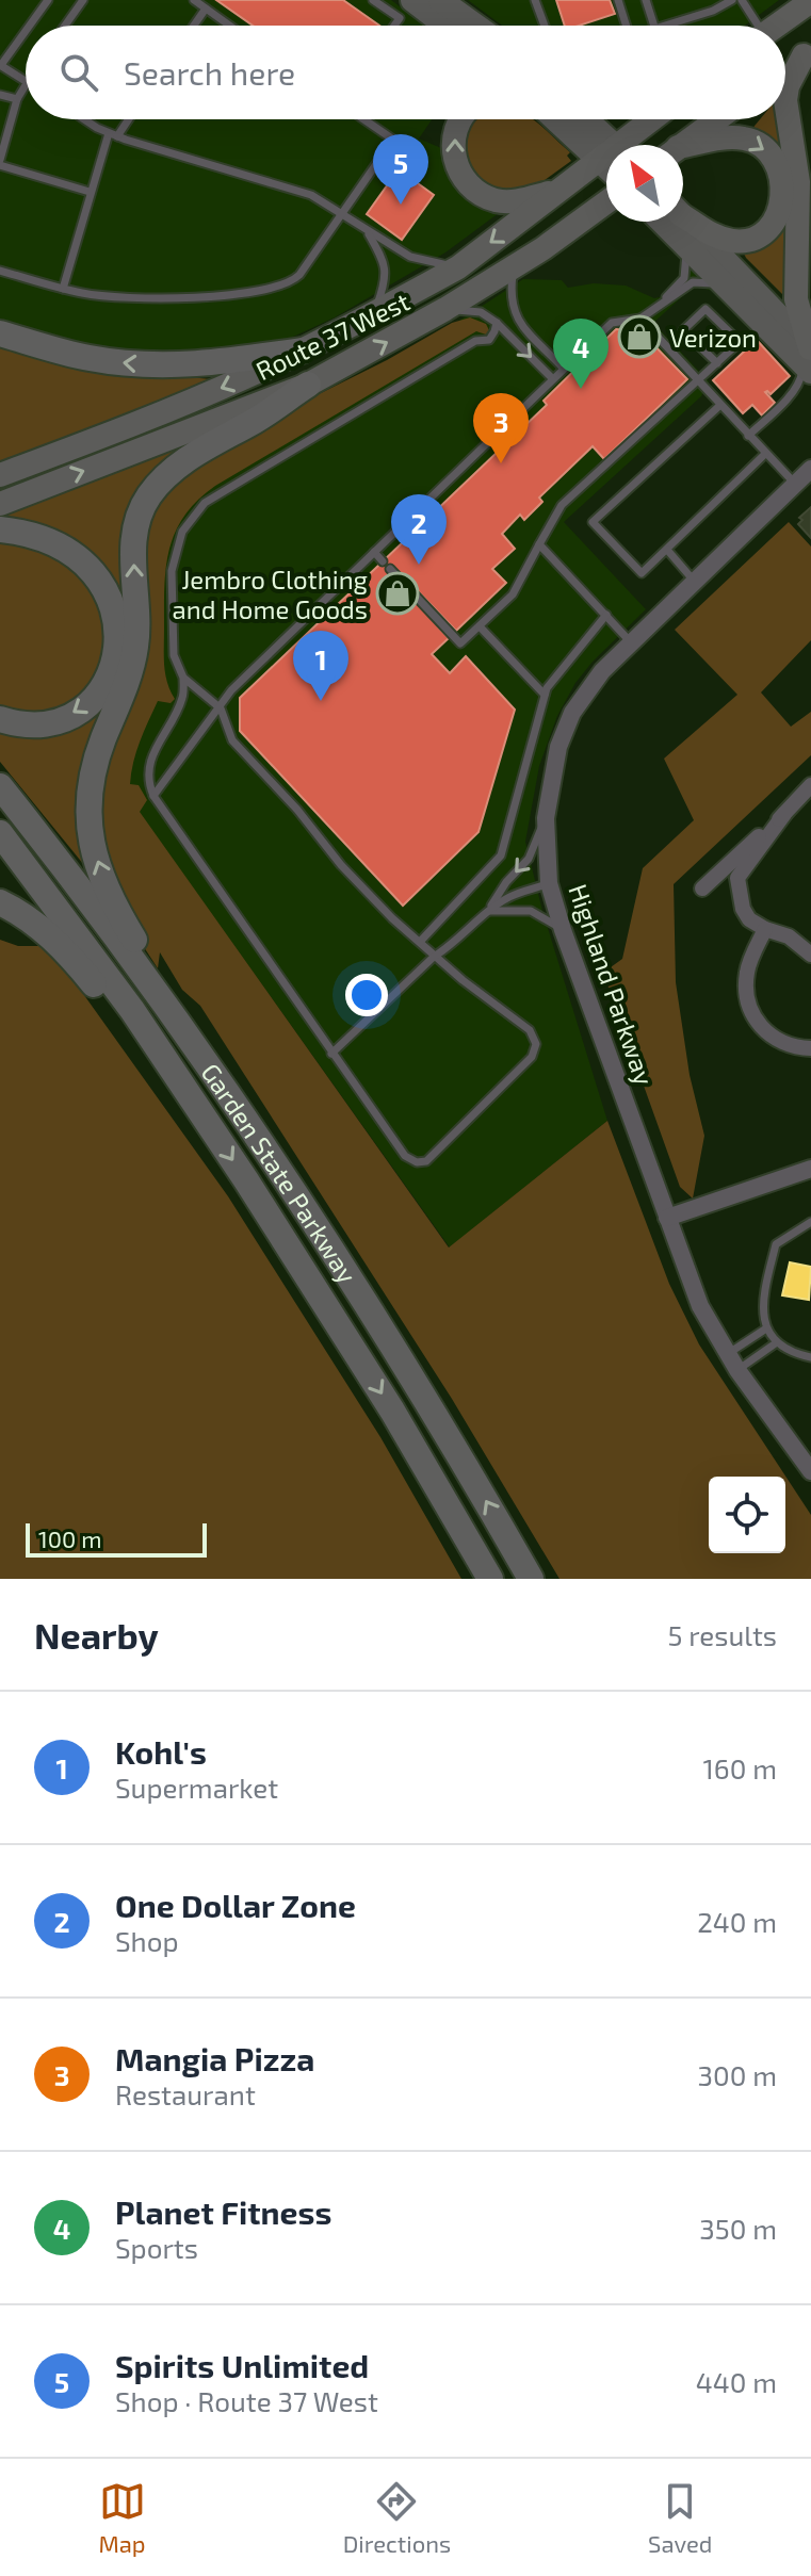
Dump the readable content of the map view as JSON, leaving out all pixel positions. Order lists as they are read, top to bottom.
{
  "streets": {
    "highway": ["Route 37 West", "Garden State Parkway"],
    "street": ["Highland Parkway"]
  },
  "places": {
    "shop": ["Verizon", "Jembro Clothing and Home Goods"]
  },
  "scale_bar": "100 m",
  "north": "top left",
  "page": {
    "search": "Search here",
    "pins": [
      "5",
      "4",
      "3",
      "2",
      "1"
    ],
    "scale": "100 m",
    "heading": ["Nearby", "5 results"],
    "list": [
      {
        "mark": "1",
        "name": "Kohl's",
        "note": "Supermarket",
        "value": "160 m"
      },
      {
        "mark": "2",
        "name": "One Dollar Zone",
        "note": "Shop",
        "value": "240 m"
      },
      {
        "mark": "3",
        "name": "Mangia Pizza",
        "note": "Restaurant",
        "value": "300 m"
      },
      {
        "mark": "4",
        "name": "Planet Fitness",
        "note": "Sports",
        "value": "350 m"
      },
      {
        "mark": "5",
        "name": "Spirits Unlimited",
        "note": "Shop · Route 37 West",
        "value": "440 m"
      }
    ],
    "nav": ["Map", "Directions", "Saved"]
  }
}
